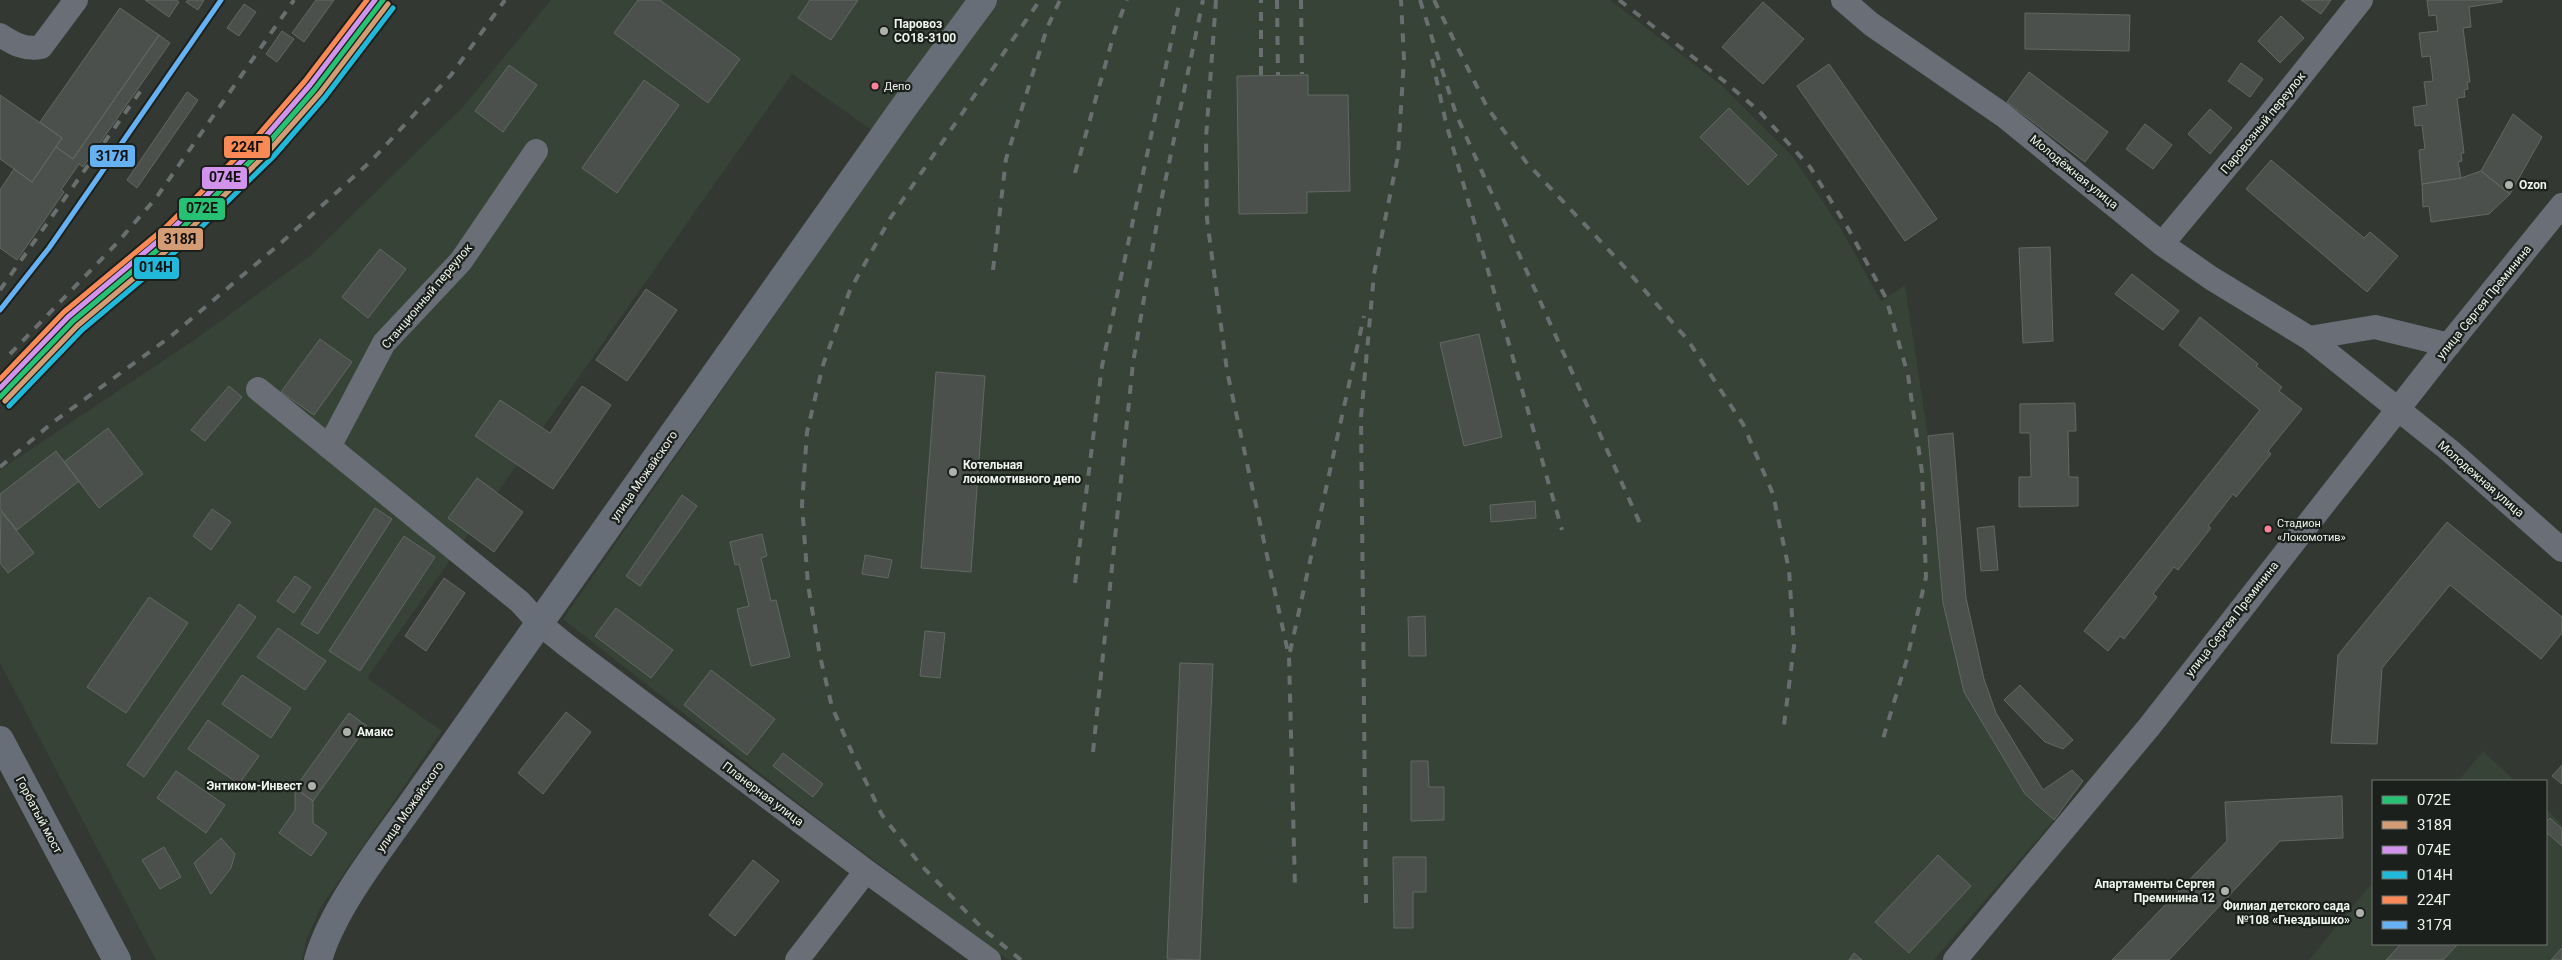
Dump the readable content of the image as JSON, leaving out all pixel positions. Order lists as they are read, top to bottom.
{
  "streets": {
    "main road": ["улица Можайского", "Горбатый мост"],
    "street": [
      "Паровозный переулок",
      "Молодёжная улица",
      "Станционный переулок",
      "улица Сергея Преминина",
      "Молодежная улица",
      "Планерная улица"
    ]
  },
  "crossings": [
    ["Паровозный переулок", "Молодёжная улица"],
    ["Молодёжная улица", "улица Сергея Преминина"],
    ["Молодёжная улица", "Молодежная улица"],
    ["Станционный переулок", "Планерная улица"],
    ["улица Сергея Преминина", "Молодежная улица"],
    ["улица Можайского", "Планерная улица"]
  ],
  "places": [
    "Паровоз СО18-3100",
    "Депо",
    "Ozon",
    "Котельная локомотивного депо",
    "Стадион «Локомотив»",
    "Амакс",
    "Энтиком-Инвест",
    "Апартаменты Сергея Преминина 12",
    "Филиал детского сада №108 «Гнездышко»"
  ],
  "lines": [
    "transit line 072Е",
    "transit line 074Е",
    "transit line 224Г",
    "transit line 317Я",
    "transit line 318Я",
    "transit line 014Н"
  ],
  "legend": [
    "072Е",
    "318Я",
    "074Е",
    "014Н",
    "224Г",
    "317Я"
  ]
}
